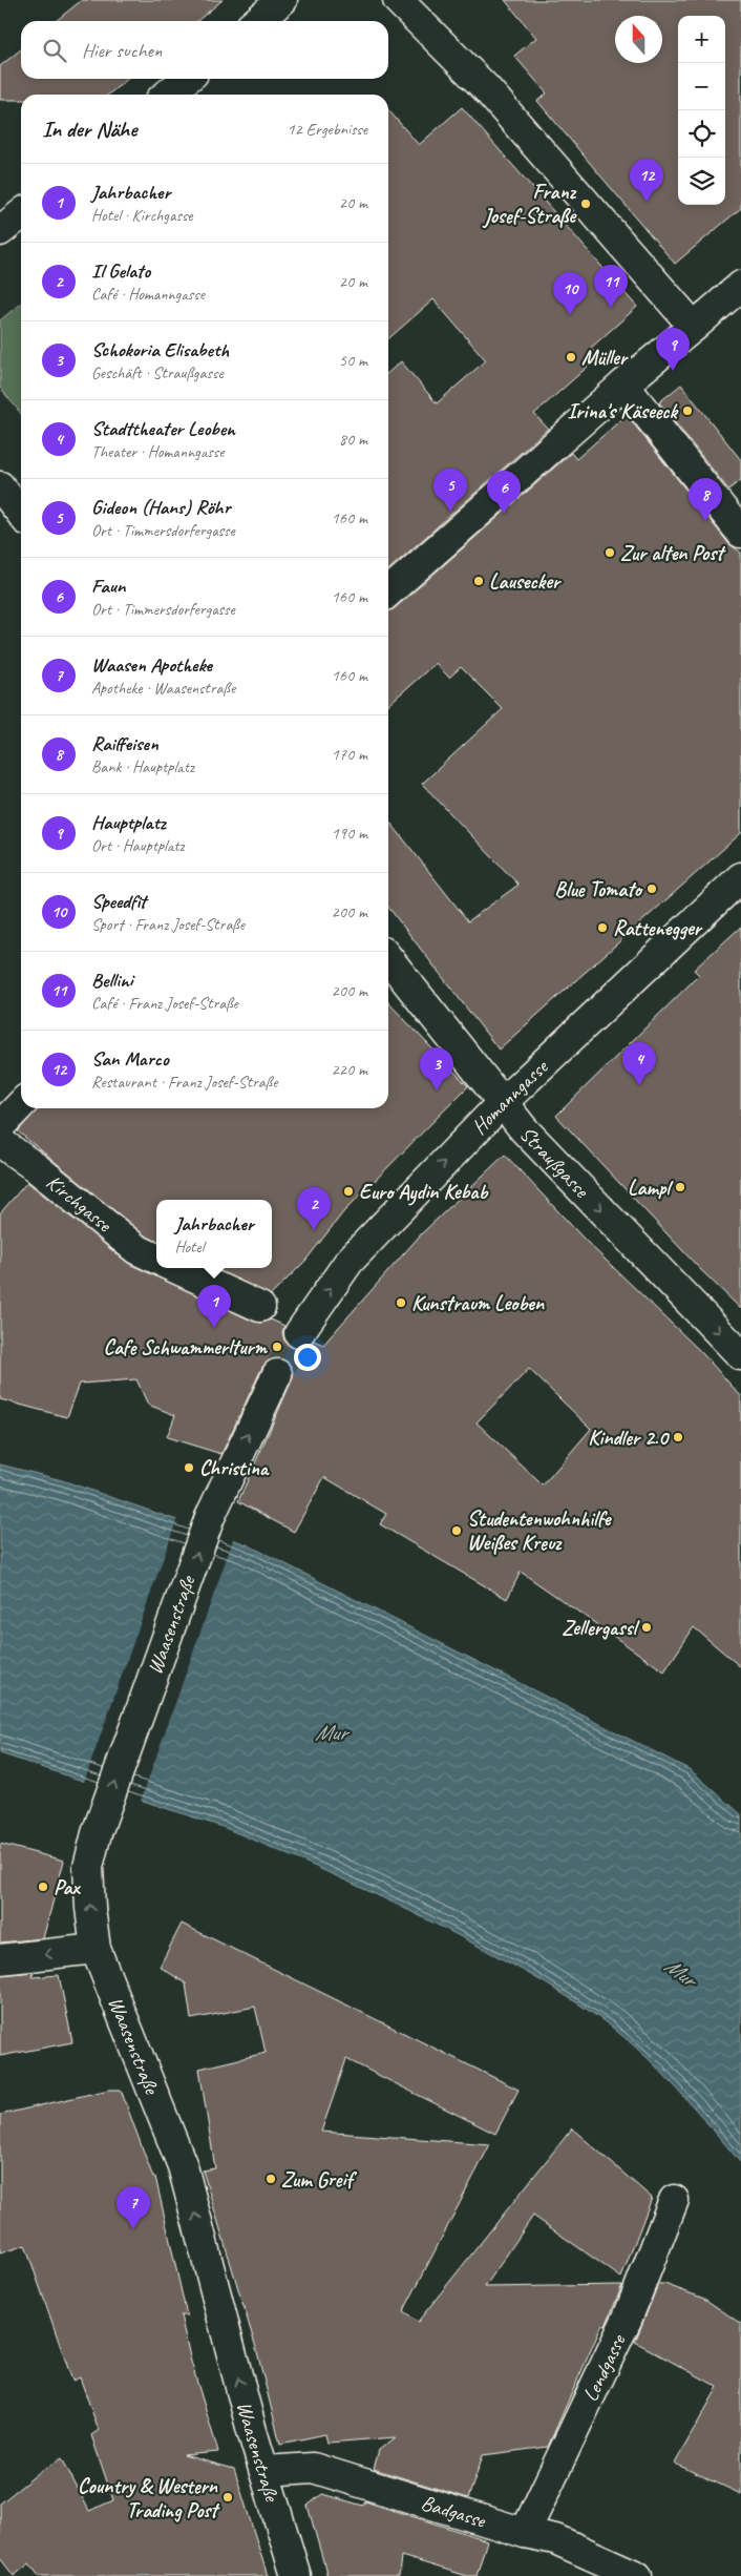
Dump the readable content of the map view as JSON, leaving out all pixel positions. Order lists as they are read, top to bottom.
{
  "streets": {
    "street": [
      "Homanngasse",
      "Straußgasse",
      "Kirchgasse",
      "Waasenstraße",
      "Lendgasse",
      "Badgasse"
    ]
  },
  "crossings": [
    ["Homanngasse", "Straußgasse"],
    ["Waasenstraße", "Badgasse"],
    ["Lendgasse", "Badgasse"]
  ],
  "one_way": ["Homanngasse", "Straußgasse", "Waasenstraße"],
  "water": ["Mur"],
  "places": [
    "Franz Josef-Straße",
    "Müller",
    "Irina's Käseeck",
    "Zur alten Post",
    "Lausecker",
    "Blue Tomato",
    "Rattenegger",
    "Lampl",
    "Euro Aydin Kebab",
    "Kunstraum Leoben",
    "Cafe Schwammerlturm",
    "Kindler 2.0",
    "Christina",
    "Studentenwohnhilfe Weißes Kreuz",
    "Zellergassl",
    "Pax",
    "Zum Greif",
    "Country & Western Trading Post"
  ],
  "north": "top",
  "page": {
    "map_buttons": ["+", "−"],
    "search": "Hier suchen",
    "heading": ["In der Nähe", "12 Ergebnisse"],
    "pins": [
      "12",
      "11",
      "10",
      "9",
      "5",
      "6",
      "8",
      "4",
      "3",
      "2",
      "1",
      "7"
    ],
    "list": [
      {
        "mark": "1",
        "name": "Jahrbacher",
        "note": "Hotel · Kirchgasse",
        "value": "20 m"
      },
      {
        "mark": "2",
        "name": "Il Gelato",
        "note": "Café · Homanngasse",
        "value": "20 m"
      },
      {
        "mark": "3",
        "name": "Schokoria Elisabeth",
        "note": "Geschäft · Straußgasse",
        "value": "50 m"
      },
      {
        "mark": "4",
        "name": "Stadttheater Leoben",
        "note": "Theater · Homanngasse",
        "value": "80 m"
      },
      {
        "mark": "5",
        "name": "Gideon (Hans) Röhr",
        "note": "Ort · Timmersdorfergasse",
        "value": "160 m"
      },
      {
        "mark": "6",
        "name": "Faun",
        "note": "Ort · Timmersdorfergasse",
        "value": "160 m"
      },
      {
        "mark": "7",
        "name": "Waasen Apotheke",
        "note": "Apotheke · Waasenstraße",
        "value": "160 m"
      },
      {
        "mark": "8",
        "name": "Raiffeisen",
        "note": "Bank · Hauptplatz",
        "value": "170 m"
      },
      {
        "mark": "9",
        "name": "Hauptplatz",
        "note": "Ort · Hauptplatz",
        "value": "190 m"
      },
      {
        "mark": "10",
        "name": "Speedfit",
        "note": "Sport · Franz Josef-Straße",
        "value": "200 m"
      },
      {
        "mark": "11",
        "name": "Bellini",
        "note": "Café · Franz Josef-Straße",
        "value": "200 m"
      },
      {
        "mark": "12",
        "name": "San Marco",
        "note": "Restaurant · Franz Josef-Straße",
        "value": "220 m"
      }
    ],
    "popup": ["Jahrbacher", "Hotel"]
  }
}
